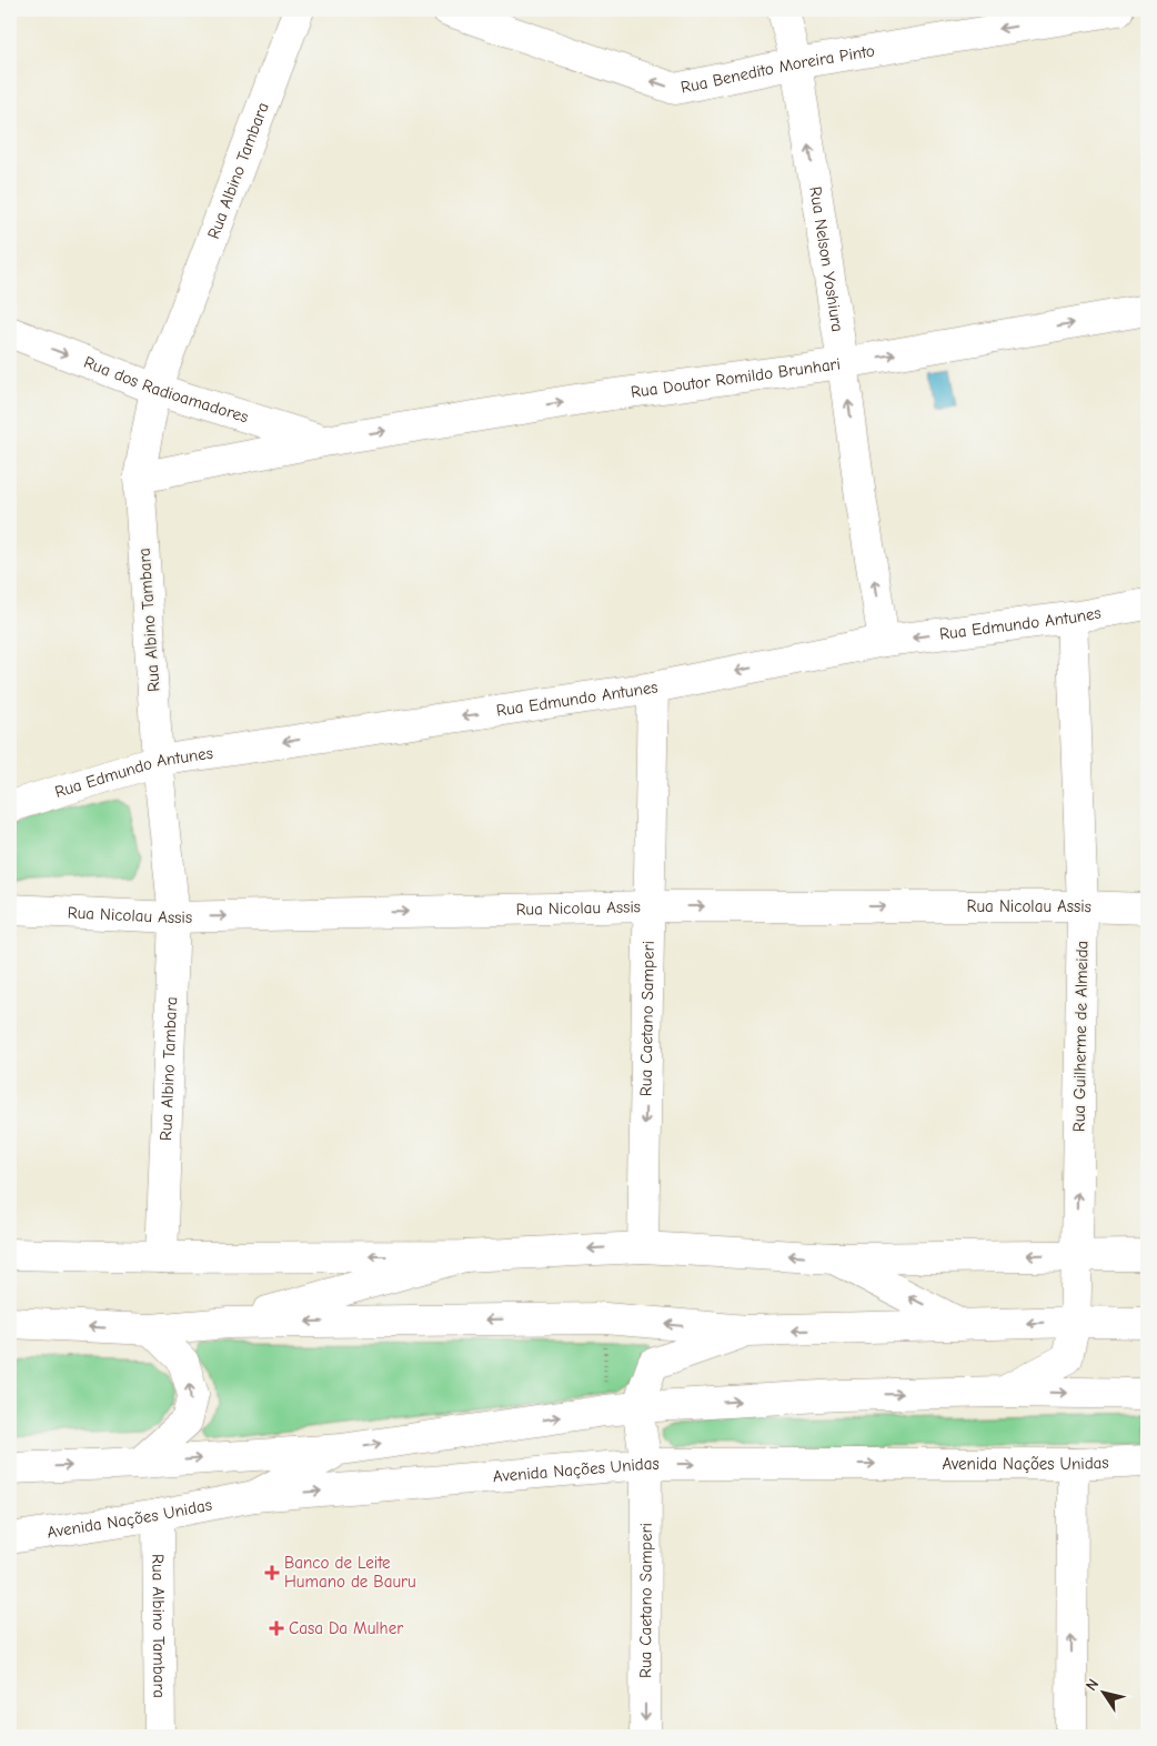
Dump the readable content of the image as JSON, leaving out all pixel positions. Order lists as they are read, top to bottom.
{
  "streets": {
    "street": [
      "Rua Benedito Moreira Pinto",
      "Rua Albino Tambara",
      "Rua Nelson Yoshiura",
      "Rua Doutor Romildo Brunhari",
      "Rua dos Radioamadores",
      "Rua Edmundo Antunes",
      "Rua Nicolau Assis",
      "Rua Caetano Samperi",
      "Rua Guilherme de Almeida",
      "Avenida Nações Unidas"
    ]
  },
  "crossings": [
    ["Rua Benedito Moreira Pinto", "Rua Nelson Yoshiura"],
    ["Rua Albino Tambara", "Rua Doutor Romildo Brunhari"],
    ["Rua Albino Tambara", "Rua dos Radioamadores"],
    ["Rua Albino Tambara", "Rua Edmundo Antunes"],
    ["Rua Albino Tambara", "Rua Nicolau Assis"],
    ["Rua Albino Tambara", "Avenida Nações Unidas"],
    ["Rua Nelson Yoshiura", "Rua Doutor Romildo Brunhari"],
    ["Rua Nelson Yoshiura", "Rua Edmundo Antunes"],
    ["Rua Doutor Romildo Brunhari", "Rua dos Radioamadores"],
    ["Rua Edmundo Antunes", "Rua Caetano Samperi"],
    ["Rua Edmundo Antunes", "Rua Guilherme de Almeida"],
    ["Rua Nicolau Assis", "Rua Caetano Samperi"],
    ["Rua Nicolau Assis", "Rua Guilherme de Almeida"],
    ["Rua Caetano Samperi", "Avenida Nações Unidas"]
  ],
  "one_way": [
    "Rua Benedito Moreira Pinto",
    "Rua Nelson Yoshiura",
    "Rua Doutor Romildo Brunhari",
    "Rua dos Radioamadores",
    "Rua Edmundo Antunes",
    "Rua Nicolau Assis",
    "Rua Caetano Samperi",
    "Rua Guilherme de Almeida"
  ],
  "places": {
    "health": ["Banco de Leite Humano de Bauru", "Casa Da Mulher"]
  },
  "north": "top left"
}
